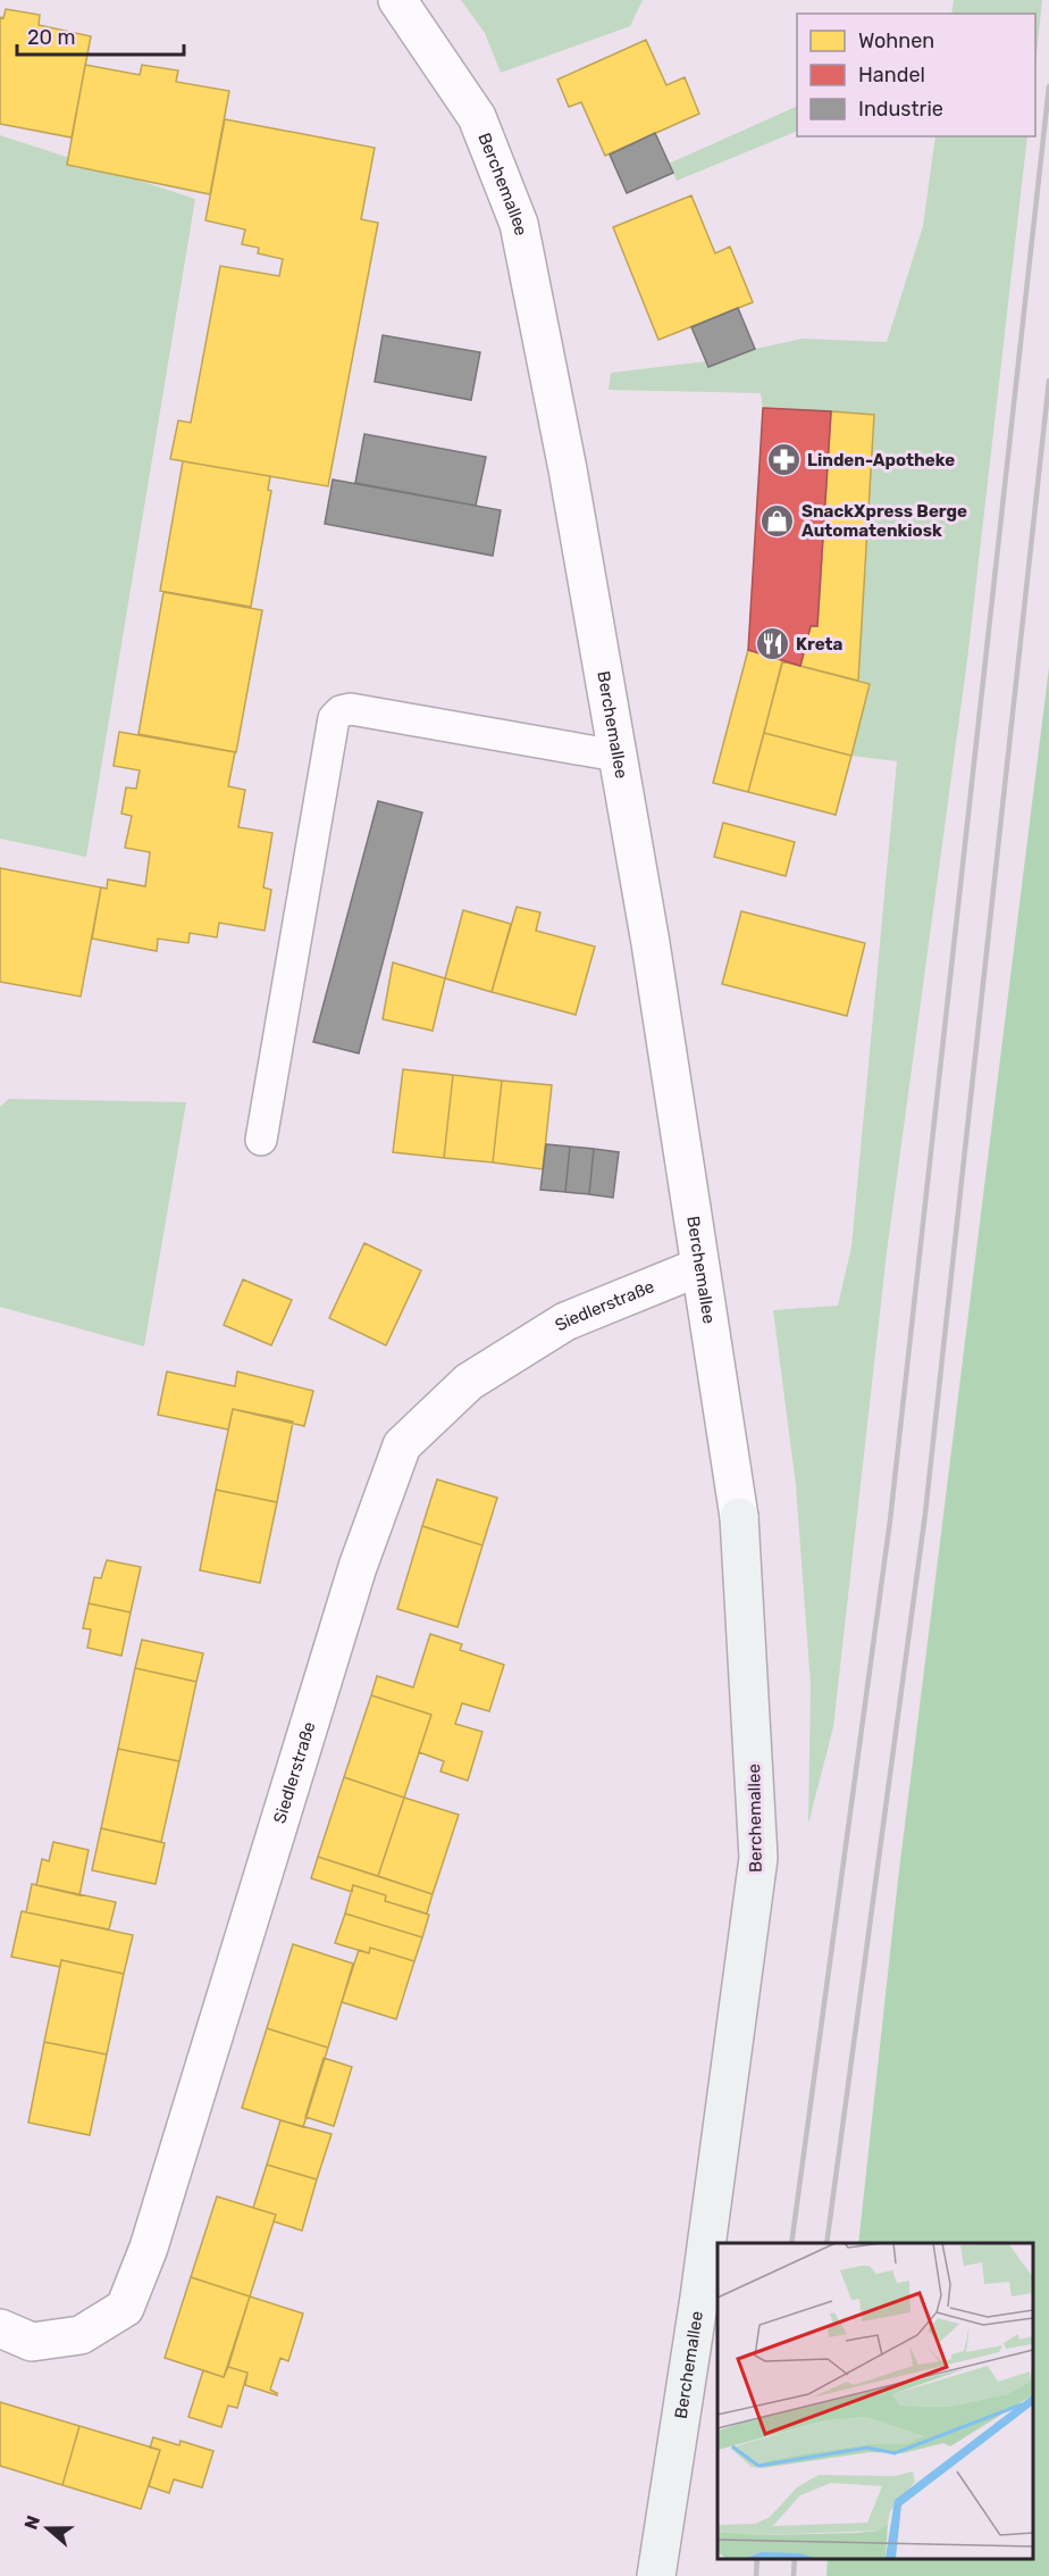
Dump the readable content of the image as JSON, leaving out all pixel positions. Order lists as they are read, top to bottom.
{
  "streets": {
    "street": ["Berchemallee", "Siedlerstraße"]
  },
  "crossings": [
    ["Berchemallee", "Siedlerstraße"]
  ],
  "places": {
    "pharmacy": ["Linden-Apotheke"],
    "shop": ["SnackXpress Berge Automatenkiosk"],
    "restaurant": ["Kreta"]
  },
  "legend": ["Wohnen", "Handel", "Industrie"],
  "scale_bar": "20 m",
  "north": "left"
}
